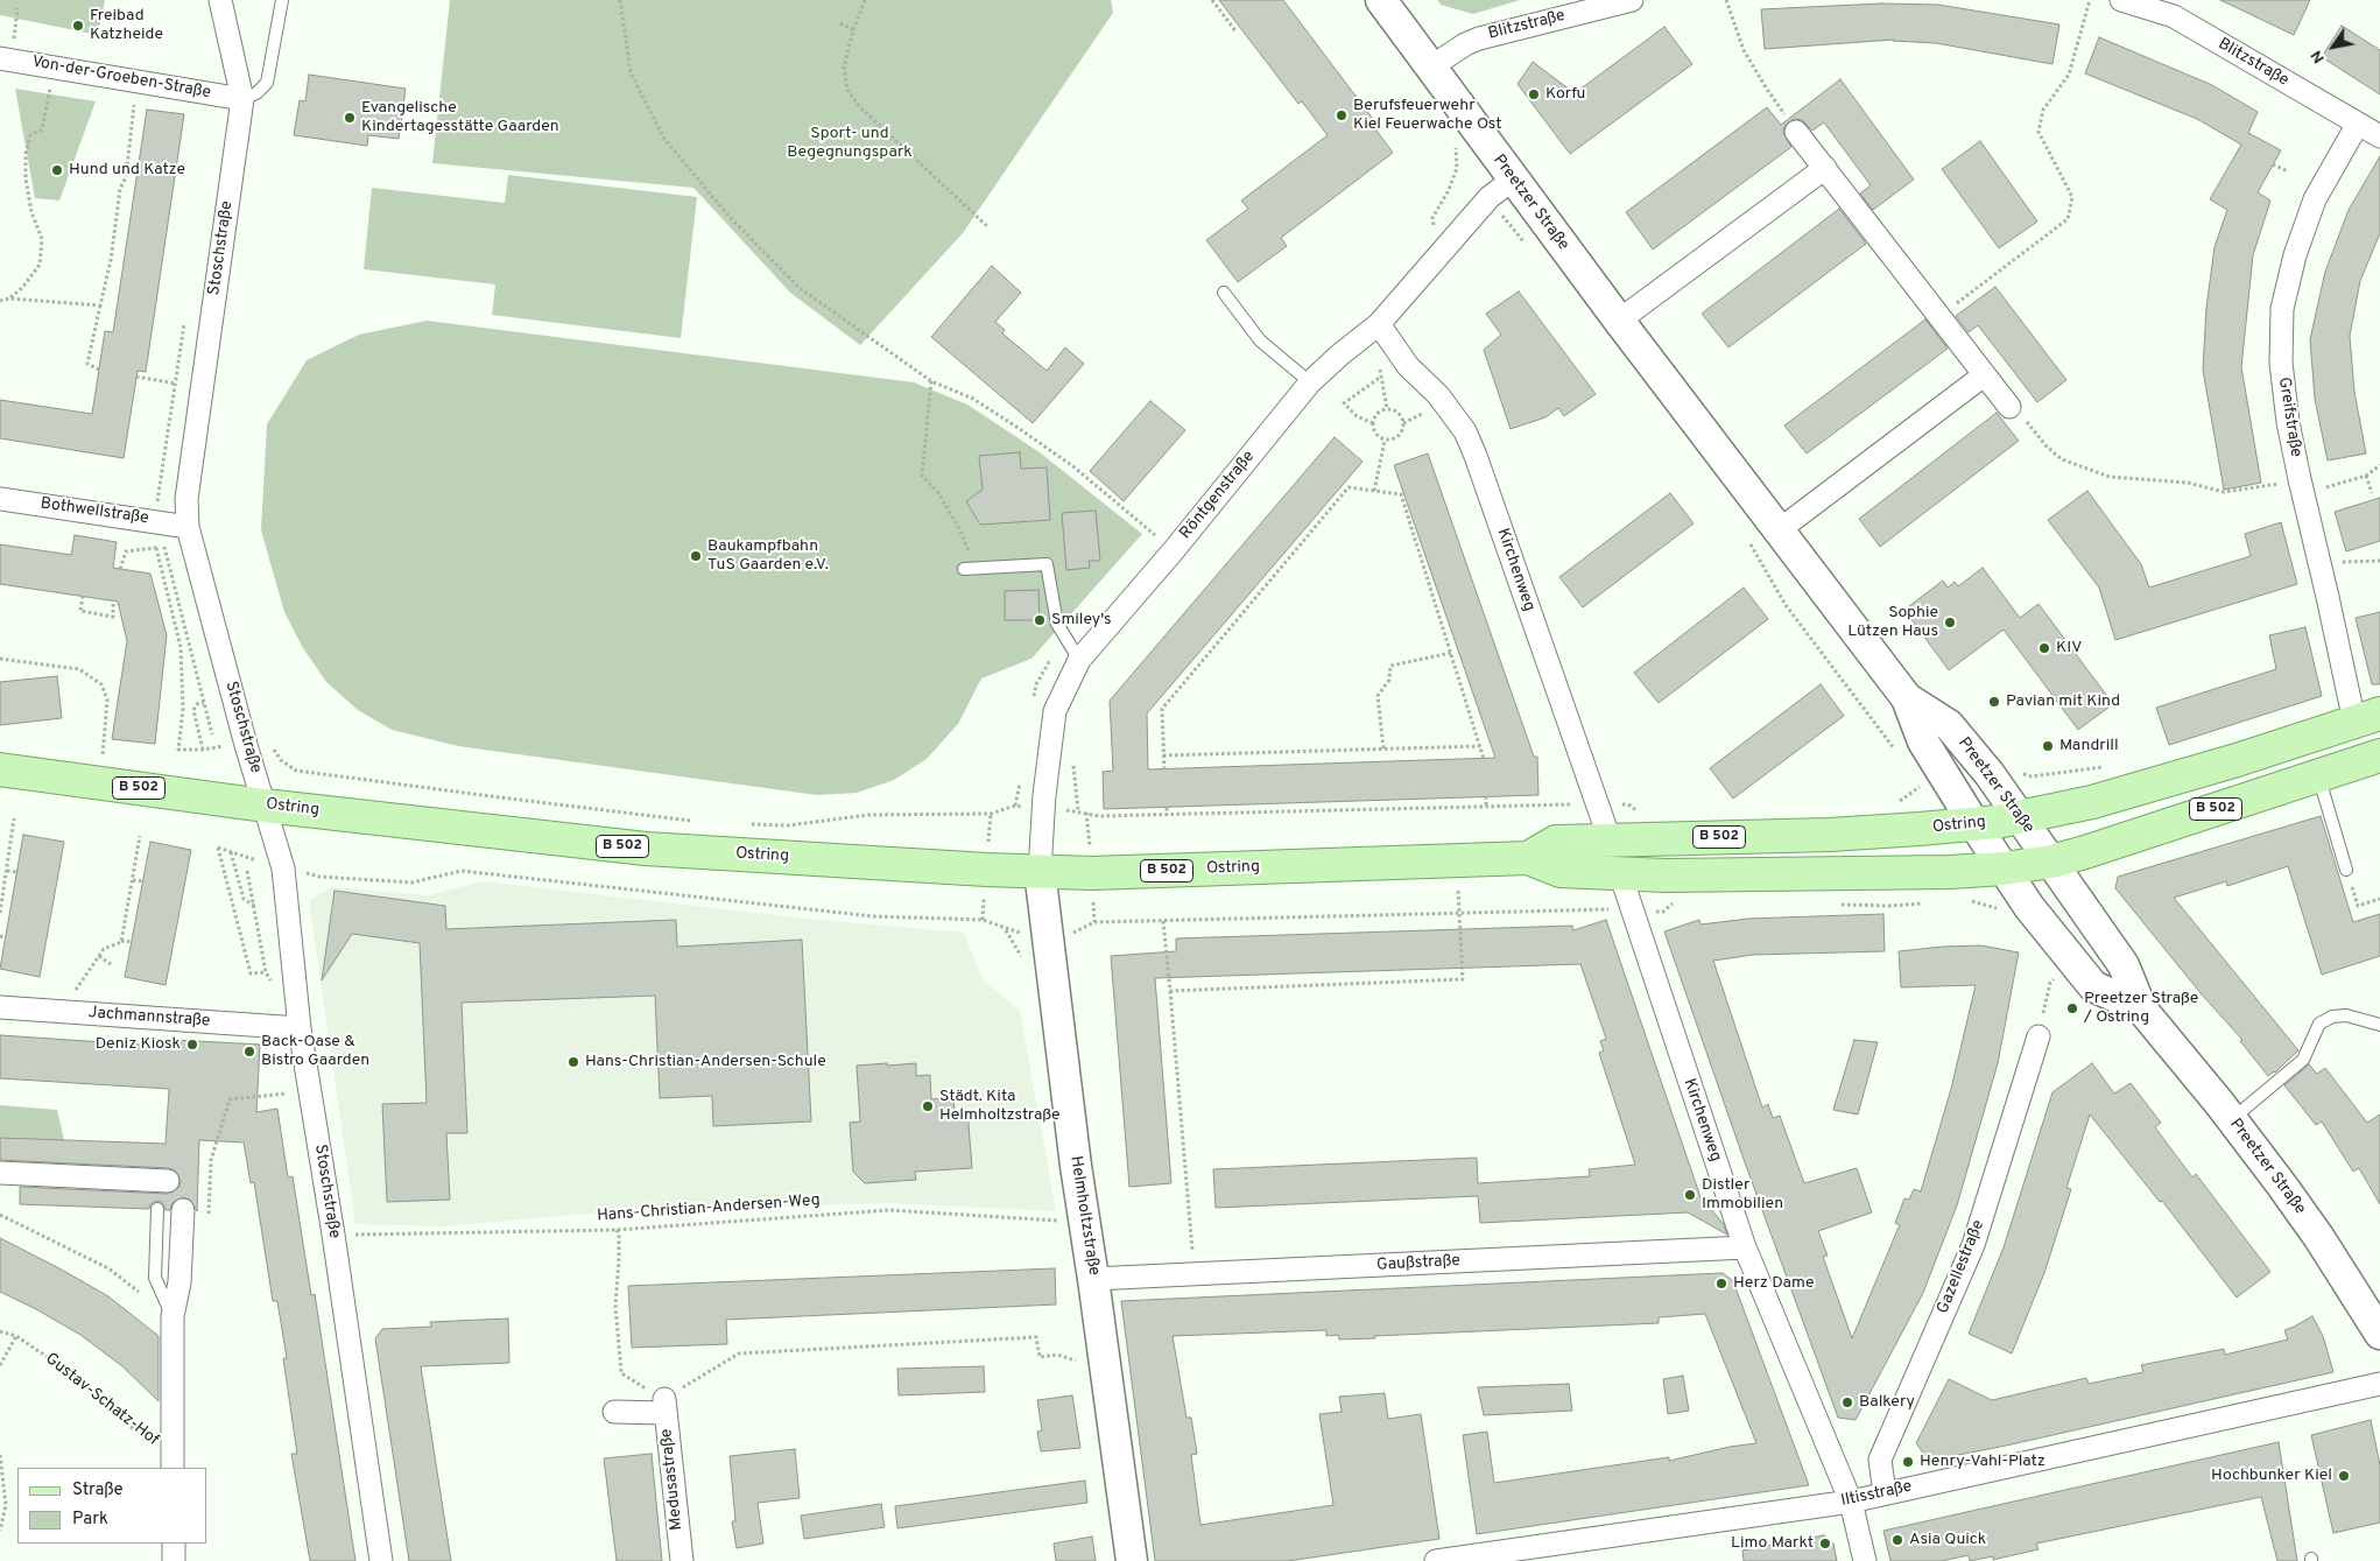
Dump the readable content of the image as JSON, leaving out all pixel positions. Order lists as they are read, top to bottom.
{
  "streets": {
    "main road": ["B 502", "Ostring"],
    "street": [
      "Blitzstraße",
      "Von-der-Groeben-Straße",
      "Preetzer Straße",
      "Stoschstraße",
      "Greifstraße",
      "Röntgenstraße",
      "Bothwellstraße",
      "Kirchenweg",
      "Jachmannstraße",
      "Helmholtzstraße",
      "Gaußstraße",
      "Gazellestraße",
      "Gustav-Schatz-Hof",
      "Medusastraße",
      "Iltisstraße"
    ],
    "path": ["Hans-Christian-Andersen-Weg"]
  },
  "crossings": [
    ["Blitzstraße", "Preetzer Straße"],
    ["Blitzstraße", "Greifstraße"],
    ["Von-der-Groeben-Straße", "Stoschstraße"],
    ["Preetzer Straße", "Röntgenstraße"],
    ["Preetzer Straße", "Ostring"],
    ["Stoschstraße", "Bothwellstraße"],
    ["Stoschstraße", "Ostring"],
    ["Stoschstraße", "Jachmannstraße"],
    ["Stoschstraße", "Hans-Christian-Andersen-Weg"],
    ["Greifstraße", "Ostring"],
    ["Röntgenstraße", "Kirchenweg"],
    ["Röntgenstraße", "Ostring"],
    ["Röntgenstraße", "Helmholtzstraße"],
    ["Kirchenweg", "Ostring"],
    ["Kirchenweg", "Gaußstraße"],
    ["Kirchenweg", "Iltisstraße"],
    ["Ostring", "Helmholtzstraße"],
    ["Hans-Christian-Andersen-Weg", "Helmholtzstraße"],
    ["Helmholtzstraße", "Gaußstraße"],
    ["Gazellestraße", "Iltisstraße"]
  ],
  "parks": ["Sport- und Begegnungspark"],
  "places": [
    "Freibad Katzheide",
    "Korfu",
    "Berufsfeuerwehr Kiel Feuerwache Ost",
    "Evangelische Kindertagesstätte Gaarden",
    "Hund und Katze",
    "Baukampfbahn TuS Gaarden e.V.",
    "Smiley's",
    "Sophie Lützen Haus",
    "KIV",
    "Pavian mit Kind",
    "Mandrill",
    "Preetzer Straße / Ostring",
    "Deniz Kiosk",
    "Back-Oase & Bistro Gaarden",
    "Hans-Christian-Andersen-Schule",
    "Städt. Kita Helmholtzstraße",
    "Distler Immobilien",
    "Herz Dame",
    "Balkery",
    "Henry-Vahl-Platz",
    "Hochbunker Kiel",
    "Asia Quick",
    "Limo Markt"
  ],
  "legend": ["Straße", "Park"],
  "north": "bottom left"
}
